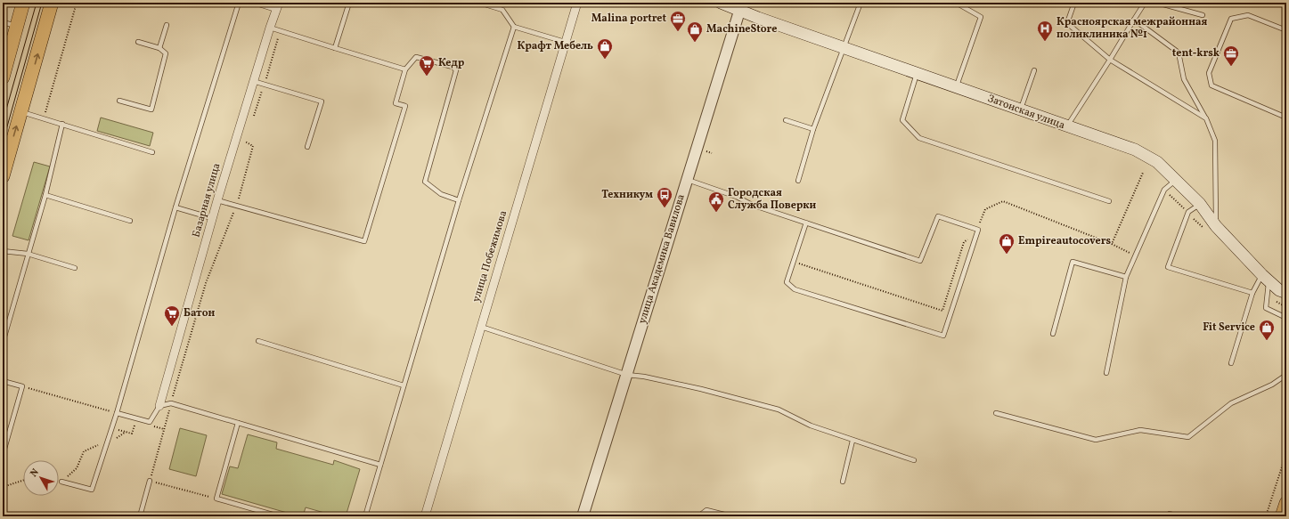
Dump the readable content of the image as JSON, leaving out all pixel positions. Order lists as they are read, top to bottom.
{
  "streets": {
    "main road": ["Затонская улица"],
    "street": ["Базарная улица", "улица Побежимова", "улица Академика Вавилова"]
  },
  "crossings": [
    ["Затонская улица", "улица Академика Вавилова"]
  ],
  "places": {
    "office": ["Malina portret", "tent-krsk"],
    "hospital": ["Красноярская межрайонная поликлиника №1"],
    "shop": [
      "MachineStore",
      "Крафт Мебель",
      "Empireautocovers",
      "Fit Service"
    ],
    "supermarket": ["Кедр", "Батон"],
    "bus stop": ["Техникум"],
    "public building": ["Городская Служба Поверки"]
  },
  "north": "top left"
}
